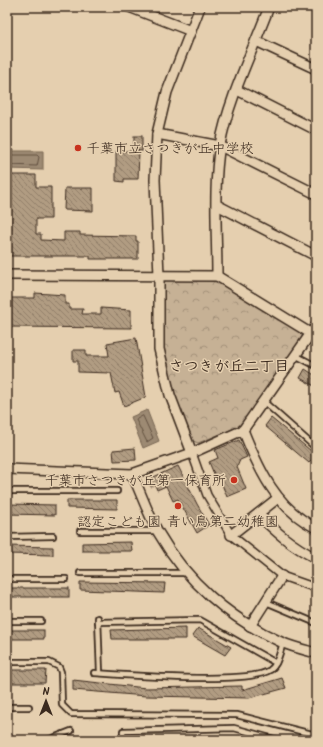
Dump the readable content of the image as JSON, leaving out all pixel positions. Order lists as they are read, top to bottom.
{
  "districts": ["さつきが丘二丁目"],
  "places": ["千葉市立さつきが丘中学校", "千葉市さつきが丘第一保育所", "認定こども園 青い鳥第二幼稚園"],
  "north": "top"
}
